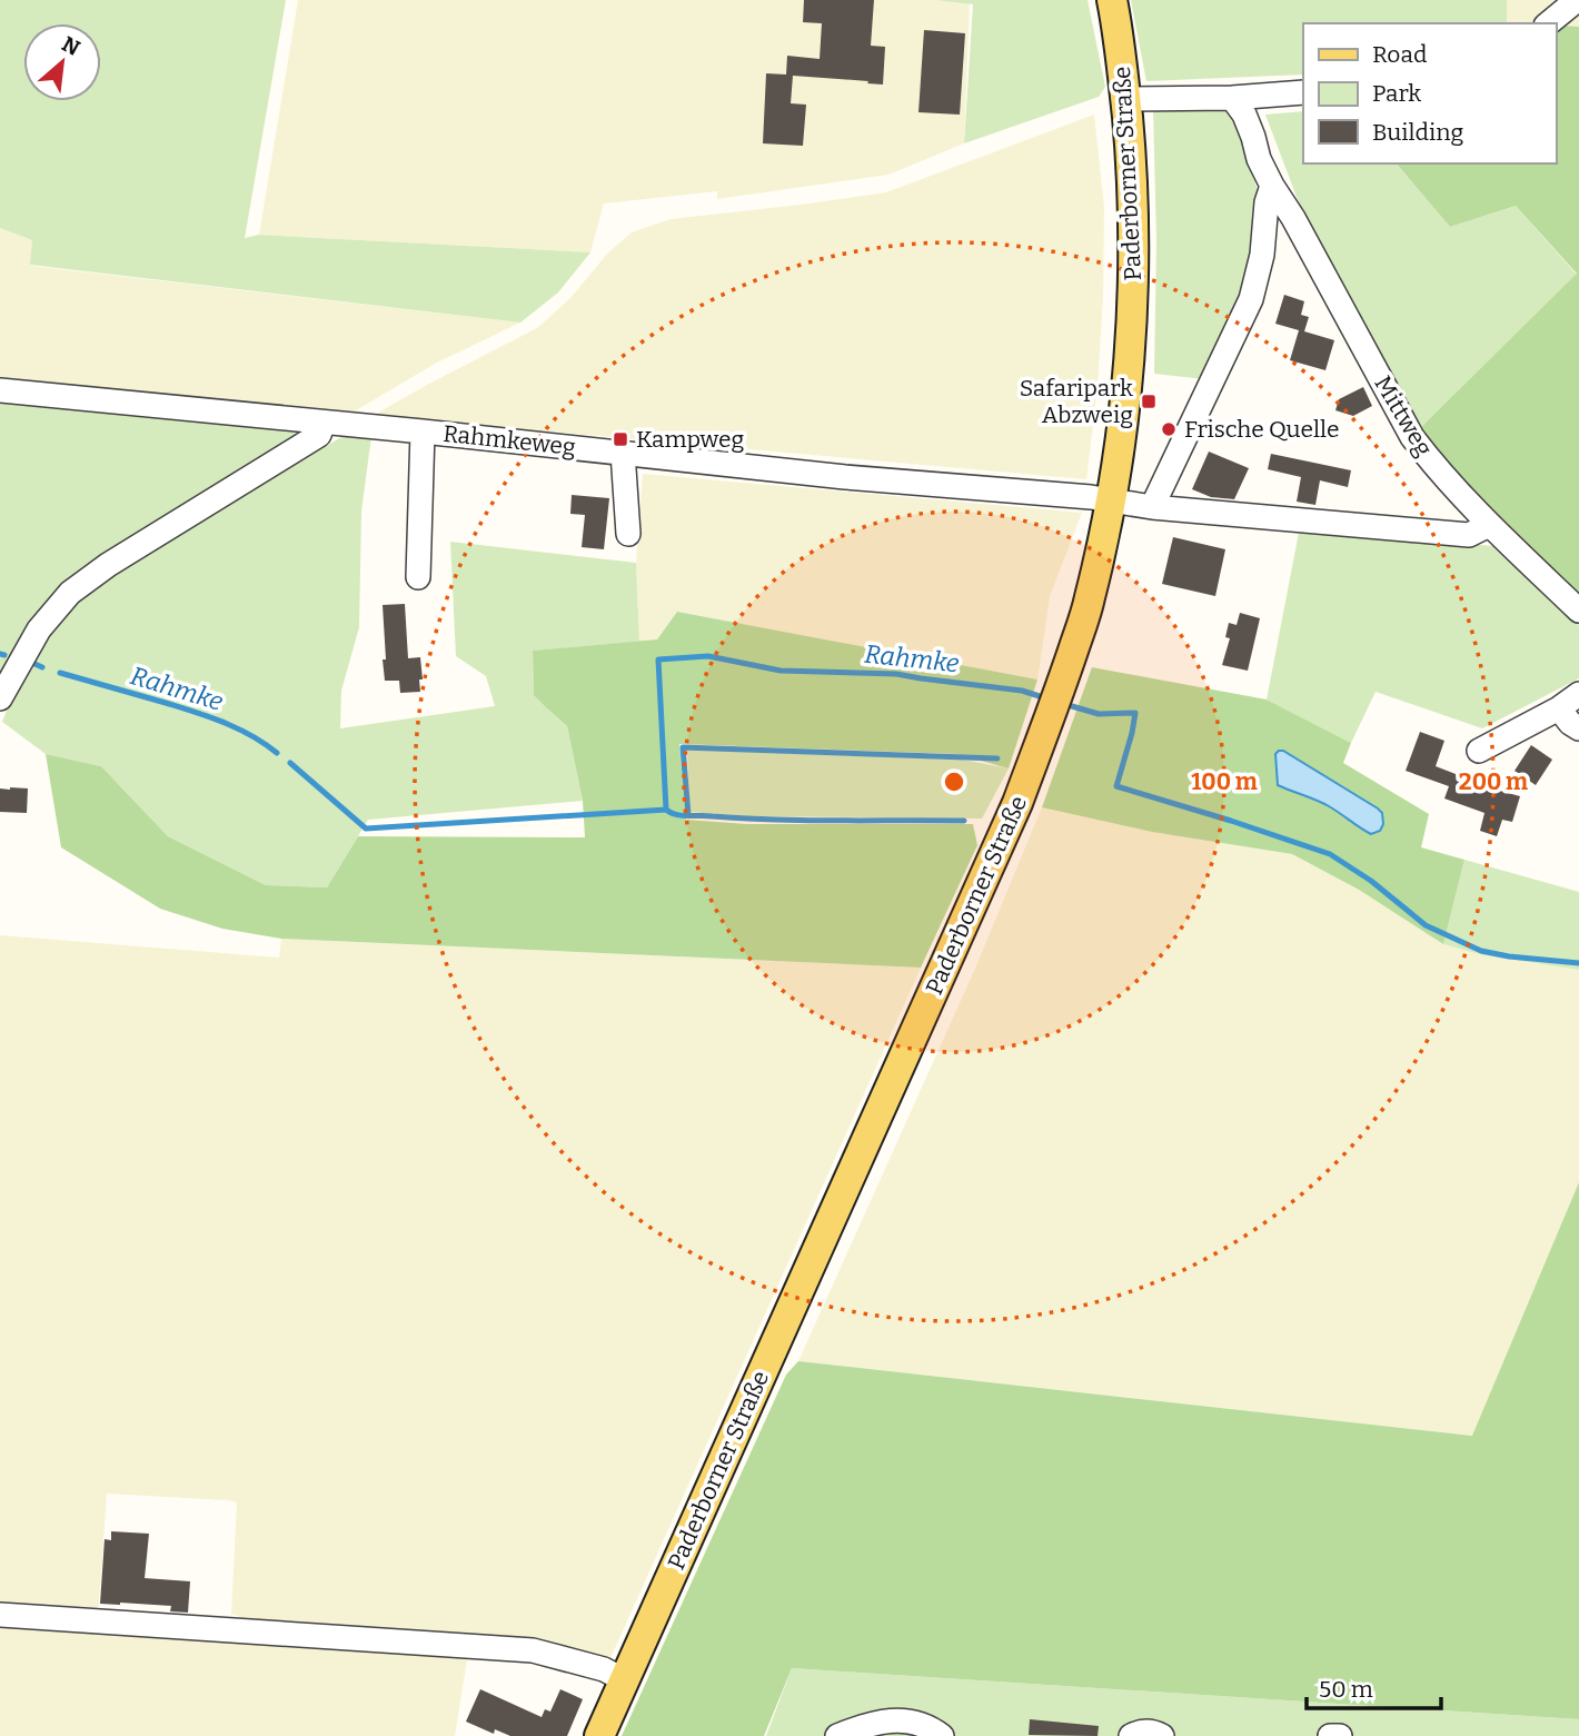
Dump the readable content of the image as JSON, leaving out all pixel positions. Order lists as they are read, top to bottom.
{
  "streets": {
    "main road": ["Paderborner Straße"],
    "street": ["Mittweg", "Rahmkeweg"]
  },
  "crossings": [
    ["Paderborner Straße", "Rahmkeweg"]
  ],
  "water": ["Rahmke"],
  "places": {
    "transit": ["Safaripark Abzweig", "Kampweg"],
    "other": ["Frische Quelle"]
  },
  "legend": ["Road", "Park", "Building"],
  "scale_bar": "50 m",
  "north": "top right",
  "rings": ["100 m", "200 m"]
}
